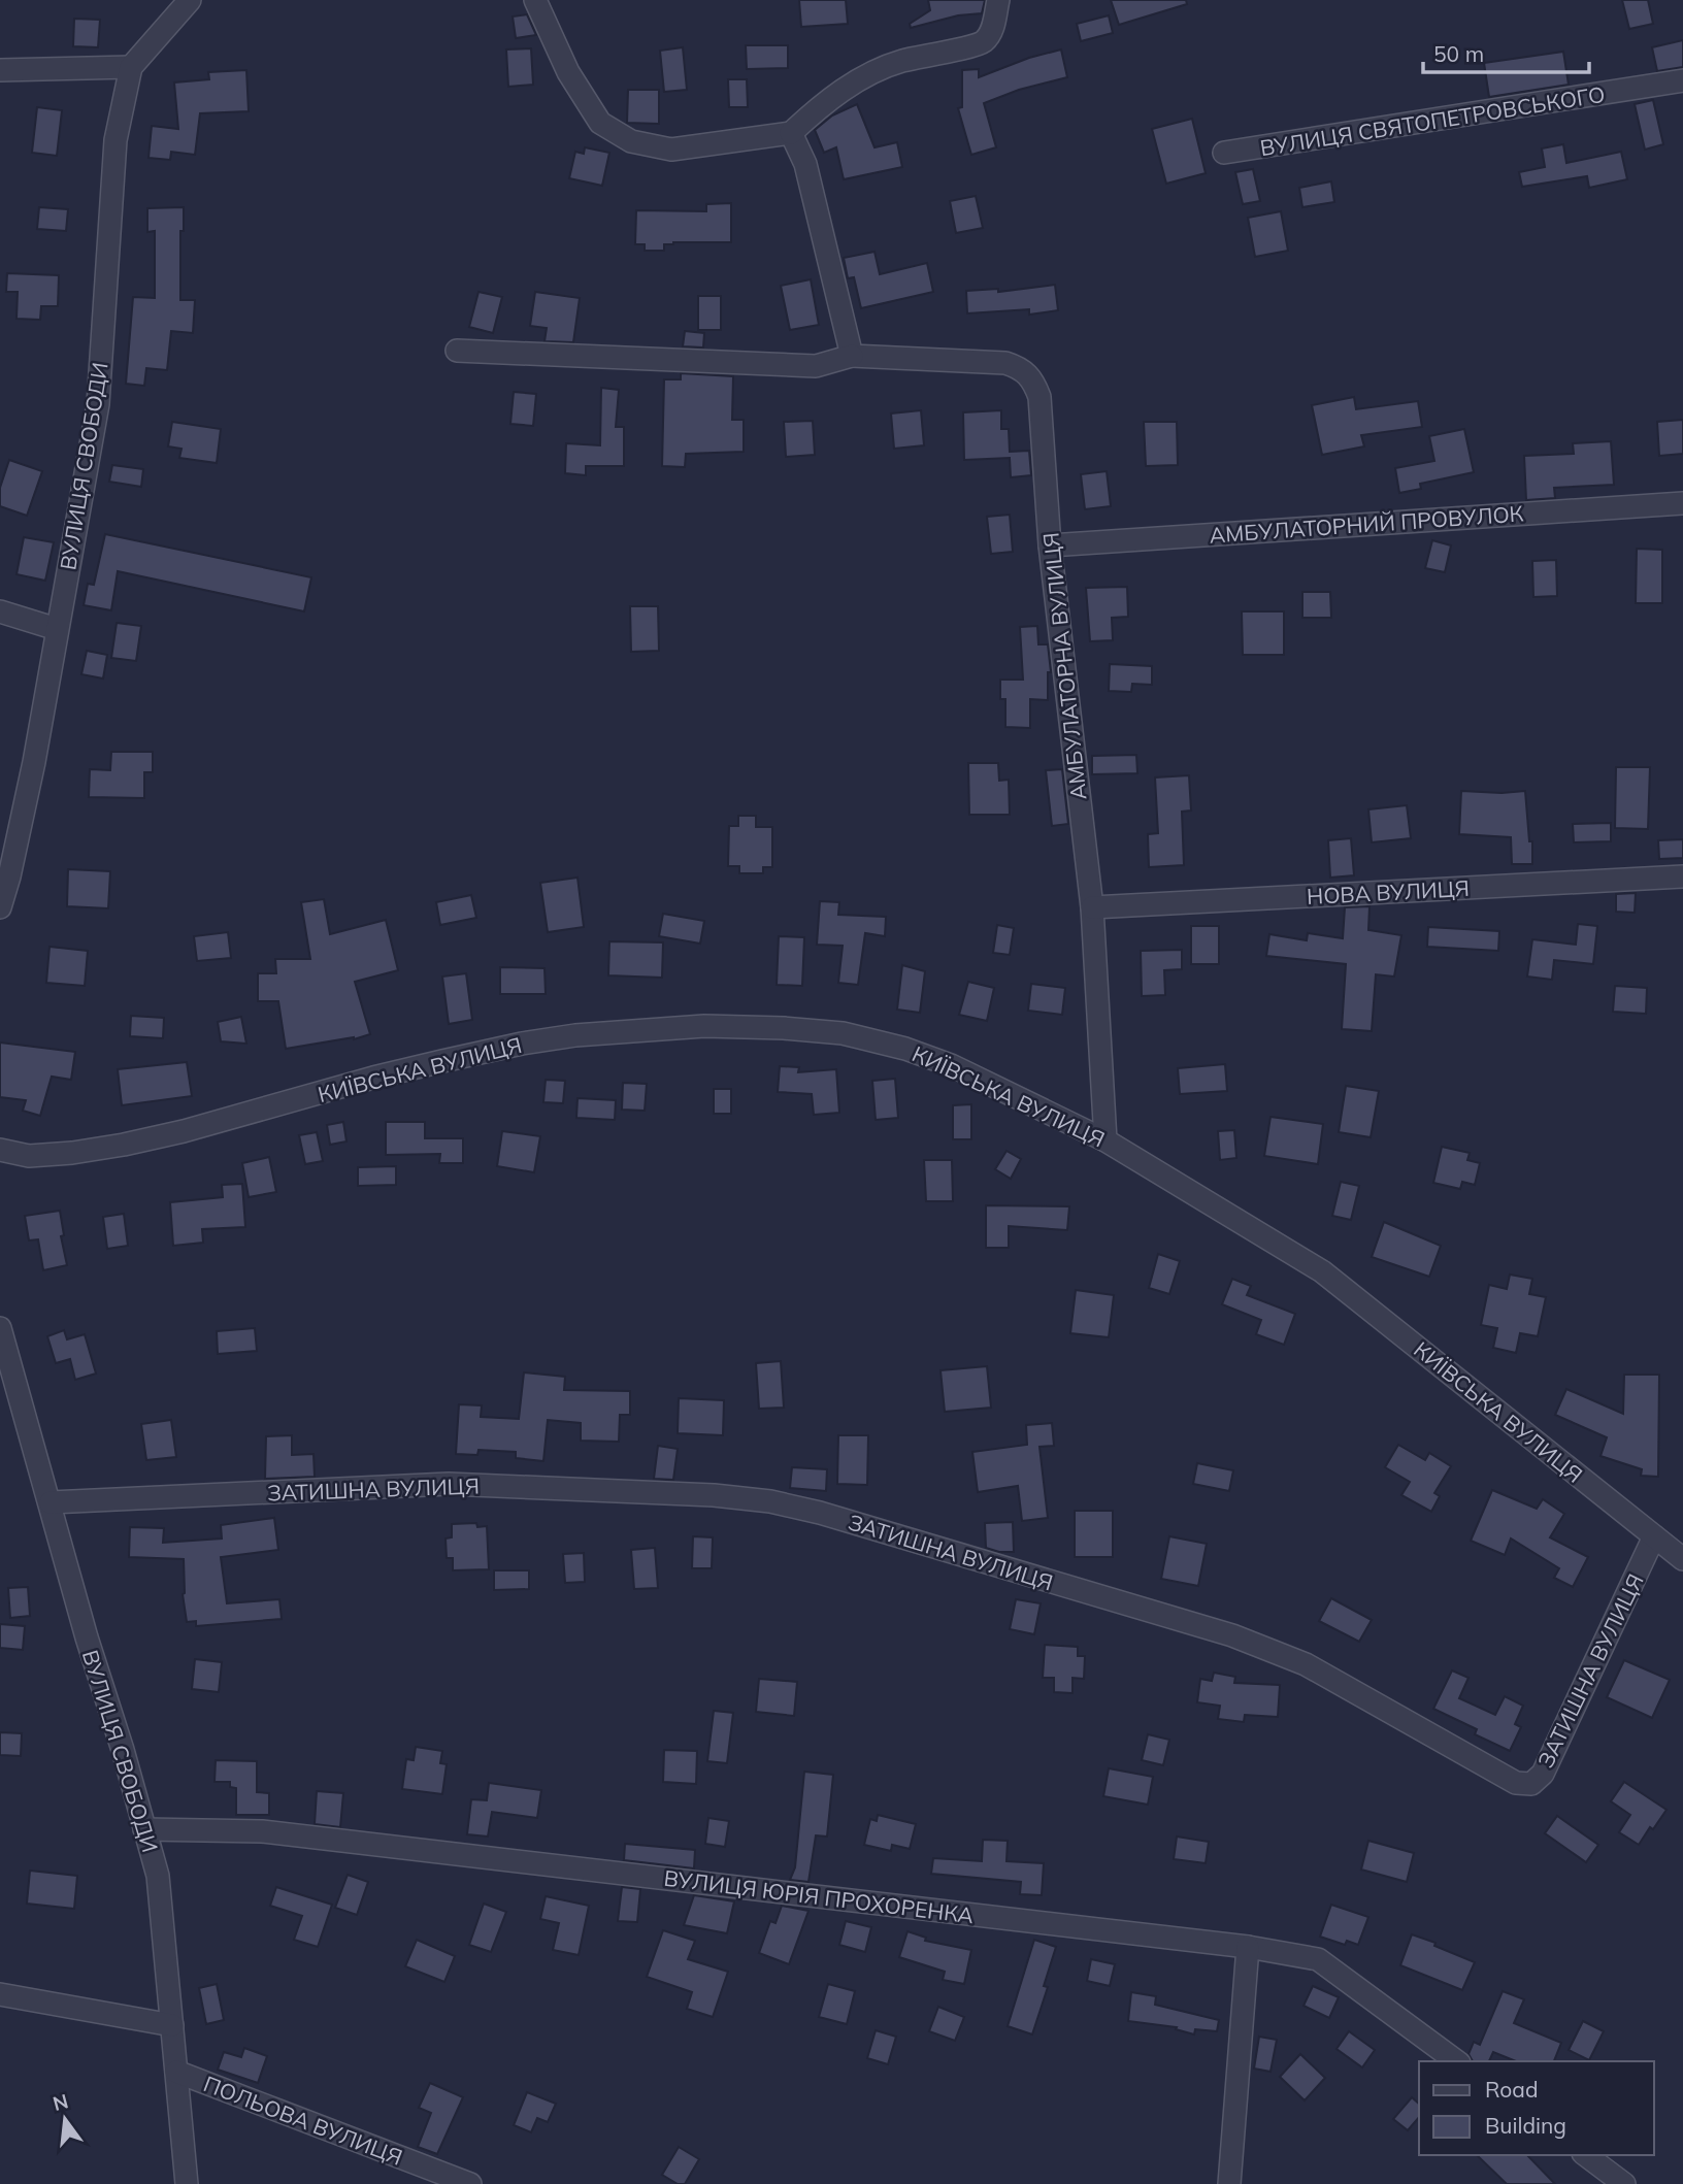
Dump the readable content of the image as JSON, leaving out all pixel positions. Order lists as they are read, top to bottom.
{
  "streets": {
    "street": [
      "ВУЛИЦЯ СВЯТОПЕТРОВСЬКОГО",
      "ВУЛИЦЯ СВОБОДИ",
      "АМБУЛАТОРНИЙ ПРОВУЛОК",
      "АМБУЛАТОРНА ВУЛИЦЯ",
      "НОВА ВУЛИЦЯ",
      "КИЇВСЬКА ВУЛИЦЯ",
      "ЗАТИШНА ВУЛИЦЯ",
      "ВУЛИЦЯ ЮРІЯ ПРОХОРЕНКА",
      "ПОЛЬОВА ВУЛИЦЯ"
    ]
  },
  "crossings": [
    ["ВУЛИЦЯ СВОБОДИ", "ЗАТИШНА ВУЛИЦЯ"],
    ["ВУЛИЦЯ СВОБОДИ", "ВУЛИЦЯ ЮРІЯ ПРОХОРЕНКА"],
    ["ВУЛИЦЯ СВОБОДИ", "ПОЛЬОВА ВУЛИЦЯ"],
    ["АМБУЛАТОРНИЙ ПРОВУЛОК", "АМБУЛАТОРНА ВУЛИЦЯ"],
    ["АМБУЛАТОРНА ВУЛИЦЯ", "НОВА ВУЛИЦЯ"],
    ["АМБУЛАТОРНА ВУЛИЦЯ", "КИЇВСЬКА ВУЛИЦЯ"],
    ["КИЇВСЬКА ВУЛИЦЯ", "ЗАТИШНА ВУЛИЦЯ"]
  ],
  "legend": ["Road", "Building"],
  "scale_bar": "50 m",
  "north": "top"
}
